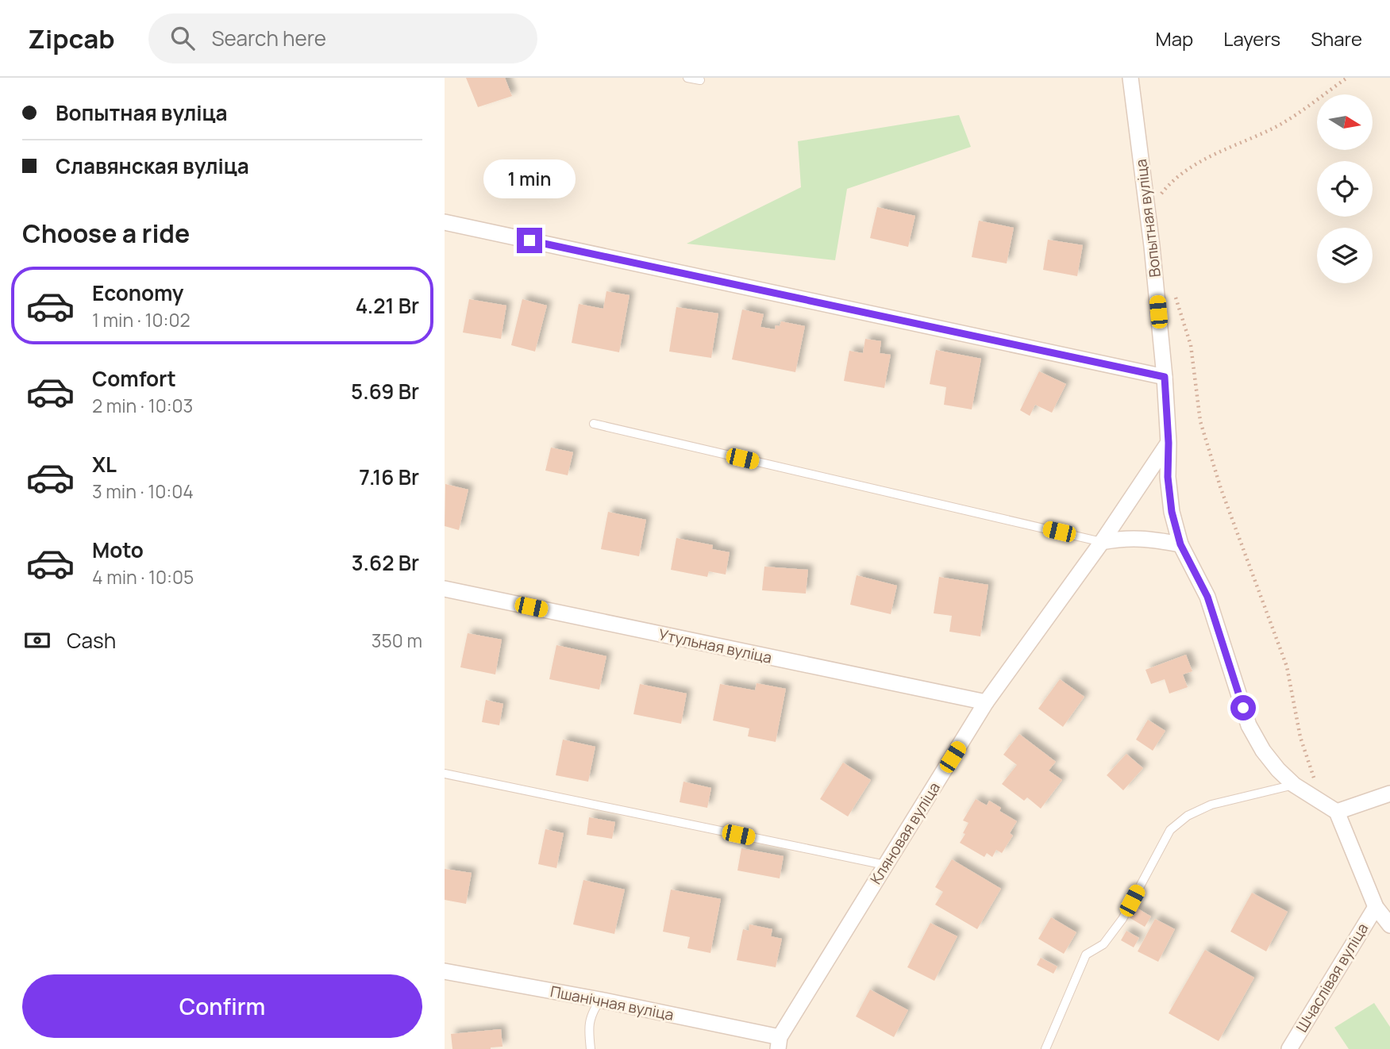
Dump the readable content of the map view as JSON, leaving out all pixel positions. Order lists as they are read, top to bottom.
{
  "streets": {
    "street": [
      "Вопытная вуліца",
      "Утульная вуліца",
      "Кляновая вуліца",
      "Шчаслівая вуліца",
      "Пшанічная вуліца"
    ]
  },
  "crossings": [
    ["Вопытная вуліца", "Кляновая вуліца"],
    ["Утульная вуліца", "Кляновая вуліца"],
    ["Кляновая вуліца", "Пшанічная вуліца"]
  ],
  "north": "right",
  "page": {
    "header": "Zipcab",
    "search": "Search here",
    "nav": ["Map", "Layers", "Share"],
    "banner": ["Вопытная вуліца", "Славянская вуліца"],
    "bubble": "1 min",
    "heading": "Choose a ride",
    "list": [
      {
        "name": "Economy",
        "note": "1 min · 10:02",
        "value": "4.21 Br"
      },
      {
        "name": "Comfort",
        "note": "2 min · 10:03",
        "value": "5.69 Br"
      },
      {
        "name": "XL",
        "note": "3 min · 10:04",
        "value": "7.16 Br"
      },
      {
        "name": "Moto",
        "note": "4 min · 10:05",
        "value": "3.62 Br"
      }
    ],
    "pay": ["Cash", "350 m"],
    "buttons": "Confirm"
  }
}
